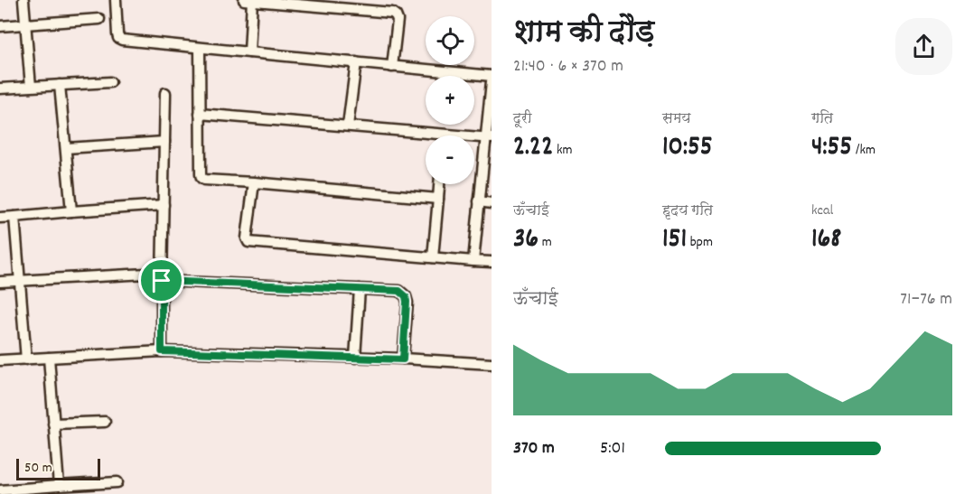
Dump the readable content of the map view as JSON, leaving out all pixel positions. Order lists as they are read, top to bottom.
{
  "scale_bar": "50 m",
  "page": {
    "heading": ["शाम की दौड़", "21:40 · 6 × 370 m"],
    "map_buttons": ["+", "−"],
    "stats": [
      ["दूरी", "2.22 km"],
      ["समय", "10:55"],
      ["गति", "4:55 /km"],
      ["ऊँचाई", "36 m"],
      ["हृदय गति", "151 bpm"],
      ["kcal", "168"]
    ],
    "chart": ["ऊँचाई", "71–76 m"],
    "list": [
      {
        "name": "370 m",
        "note": "5:01"
      }
    ],
    "scale": "50 m"
  }
}
